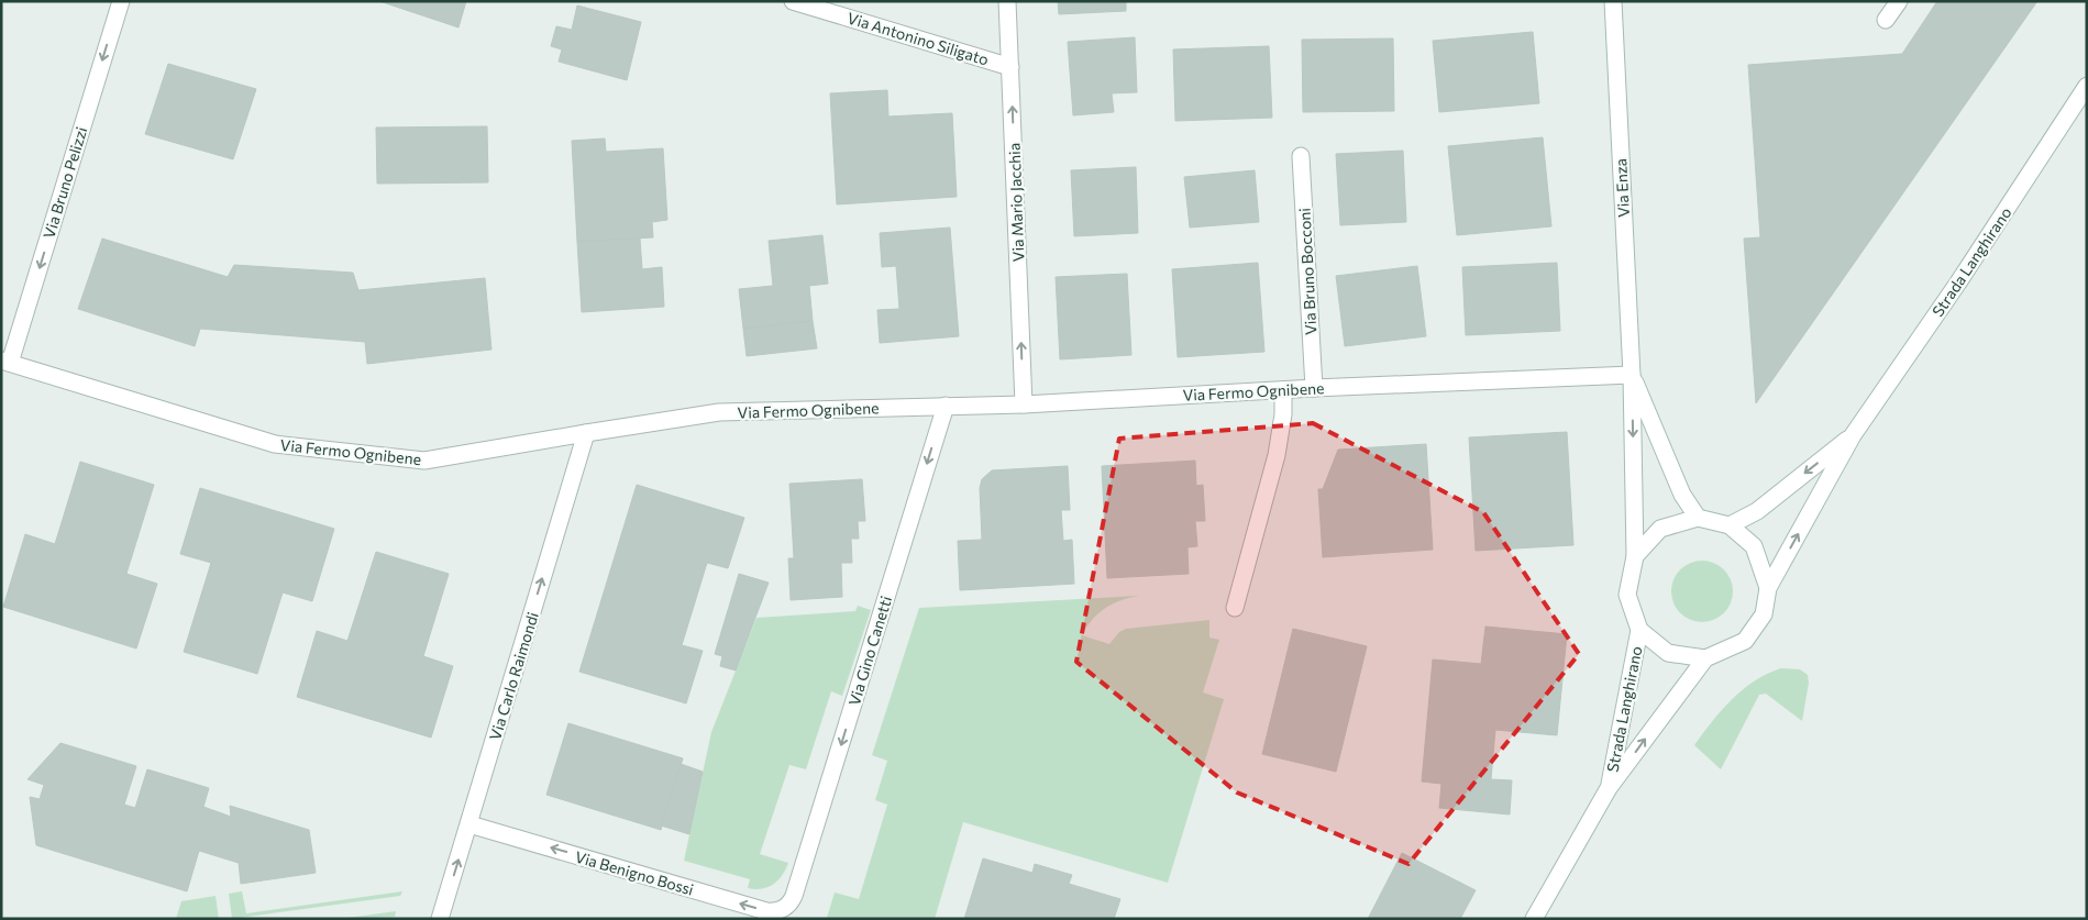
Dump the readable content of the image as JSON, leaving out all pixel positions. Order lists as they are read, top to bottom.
{
  "streets": {
    "street": [
      "Via Antonino Siligato",
      "Via Bruno Pelizzi",
      "Via Enza",
      "Via Mario Jacchia",
      "Strada Langhirano",
      "Via Bruno Bocconi",
      "Via Fermo Ognibene",
      "Via Gino Canetti",
      "Via Carlo Raimondi",
      "Via Benigno Bossi"
    ]
  },
  "crossings": [
    ["Via Antonino Siligato", "Via Mario Jacchia"],
    ["Via Bruno Pelizzi", "Via Fermo Ognibene"],
    ["Via Enza", "Strada Langhirano"],
    ["Via Enza", "Via Fermo Ognibene"],
    ["Via Mario Jacchia", "Via Fermo Ognibene"],
    ["Via Bruno Bocconi", "Via Fermo Ognibene"],
    ["Via Fermo Ognibene", "Via Gino Canetti"],
    ["Via Fermo Ognibene", "Via Carlo Raimondi"],
    ["Via Gino Canetti", "Via Benigno Bossi"],
    ["Via Carlo Raimondi", "Via Benigno Bossi"]
  ],
  "one_way": [
    "Via Bruno Pelizzi",
    "Via Mario Jacchia",
    "Via Gino Canetti",
    "Via Carlo Raimondi",
    "Via Benigno Bossi"
  ]
}
